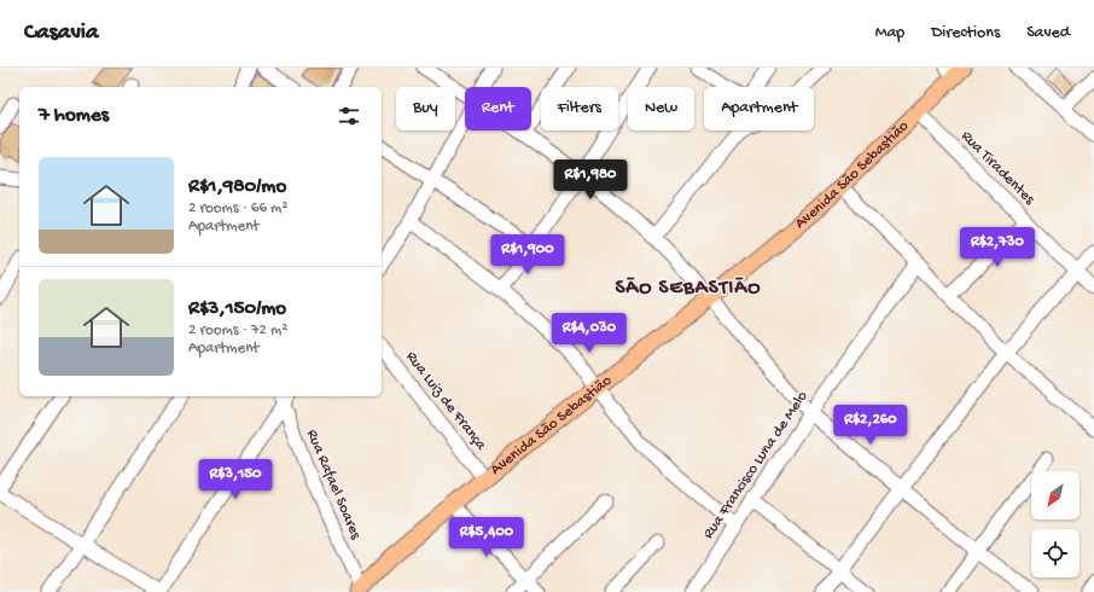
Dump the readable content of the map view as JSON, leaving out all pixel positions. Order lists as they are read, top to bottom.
{
  "streets": {
    "main road": ["Avenida São Sebastião"],
    "street": [
      "Rua Tiradentes",
      "Rua Luiz de França",
      "Rua Francisco Luna de Melo",
      "Rua Rafael Soares"
    ]
  },
  "crossings": [
    ["Rua Tiradentes", "Avenida São Sebastião"],
    ["Avenida São Sebastião", "Rua Luiz de França"],
    ["Avenida São Sebastião", "Rua Rafael Soares"]
  ],
  "districts": ["SÃO SEBASTIÃO"],
  "north": "bottom left",
  "page": {
    "header": "Casavia",
    "nav": ["Map", "Directions", "Saved"],
    "chip": [
      "Buy",
      "Rent",
      "Filters",
      "New",
      "Apartment"
    ],
    "heading": "7 homes",
    "list": [
      {
        "name": "R$1,980/mo",
        "note": "2 rooms · 66 m² · Apartment"
      },
      {
        "name": "R$3,150/mo",
        "note": "2 rooms · 72 m² · Apartment"
      }
    ],
    "price": [
      "R$1,980",
      "R$2,730",
      "R$1,900",
      "R$4,030",
      "R$2,260",
      "R$3,150",
      "R$5,400"
    ]
  }
}
